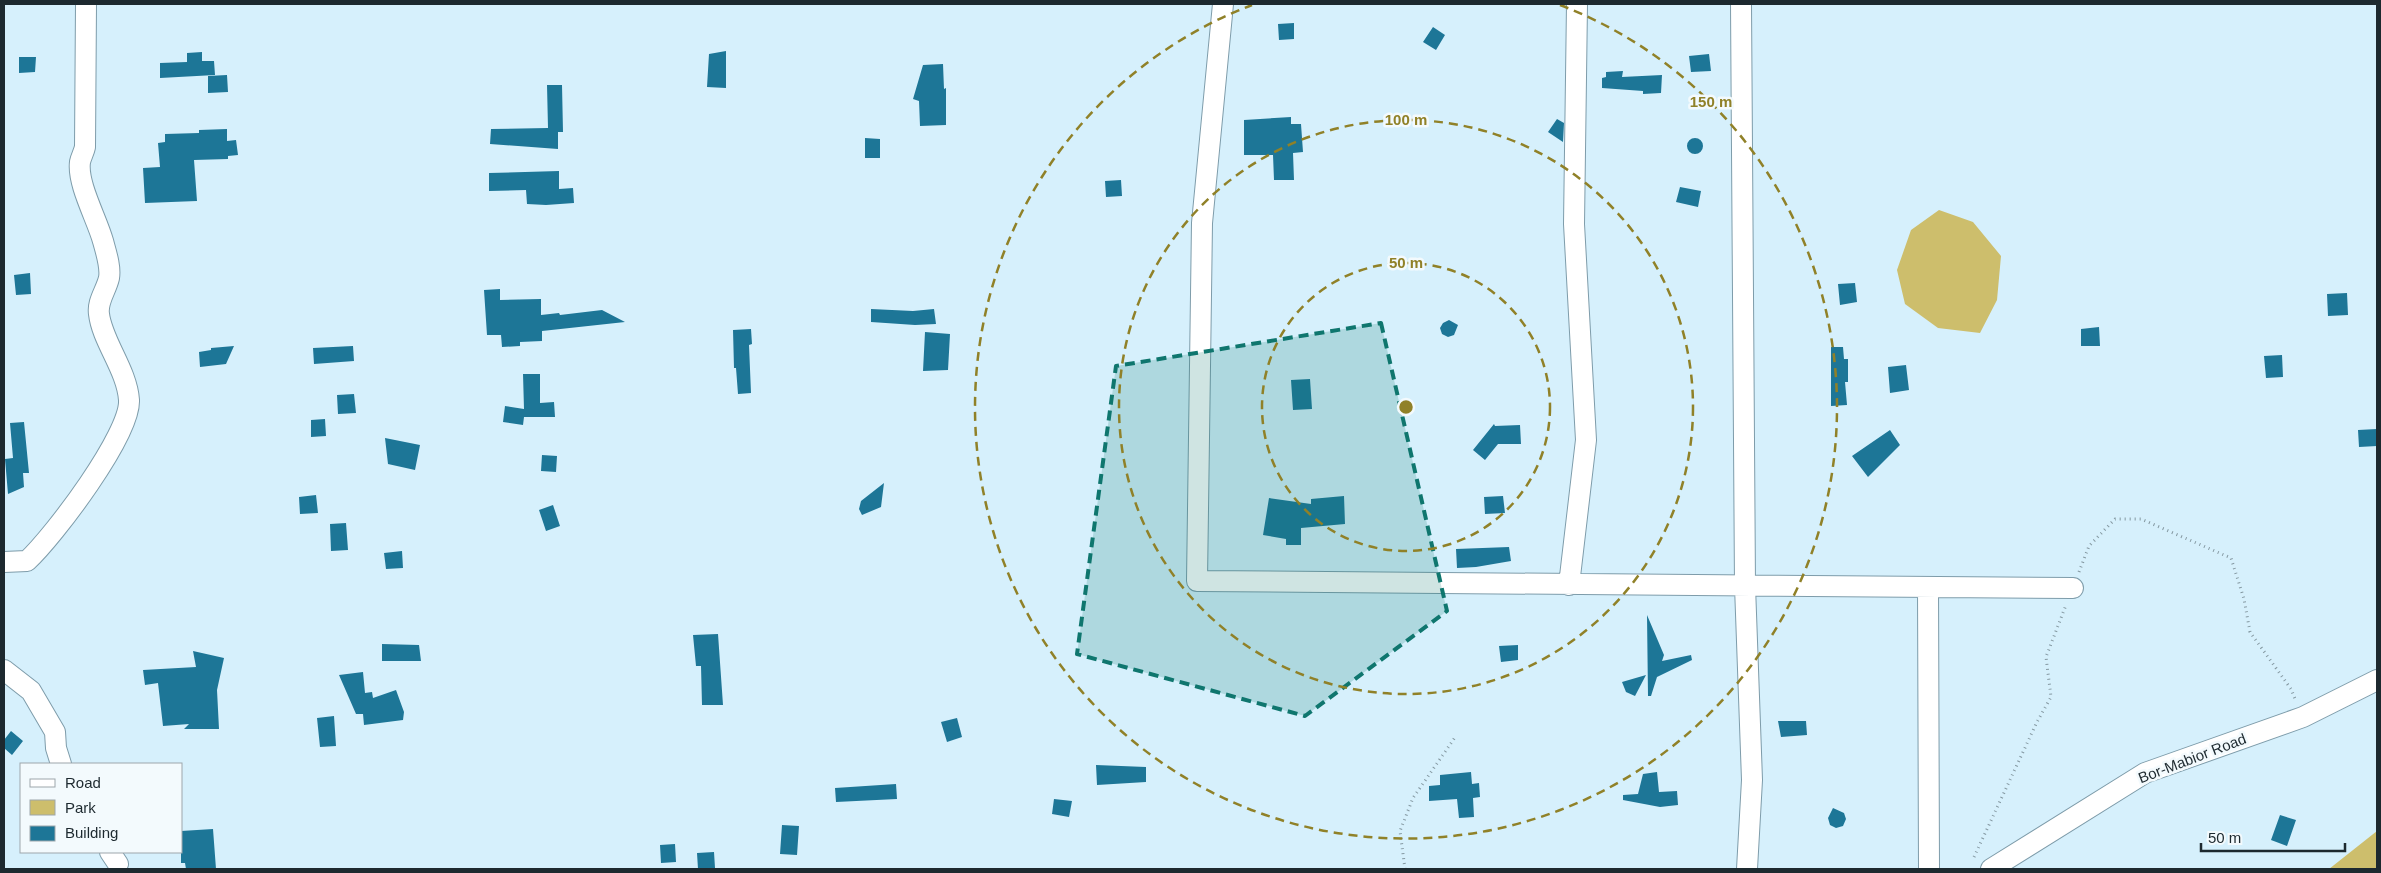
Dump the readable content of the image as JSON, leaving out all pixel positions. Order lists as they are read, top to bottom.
{
  "streets": {
    "street": ["Bor-Mabior Road"]
  },
  "legend": ["Road", "Park", "Building"],
  "scale_bar": "50 m",
  "rings": ["150 m", "100 m", "50 m"]
}
